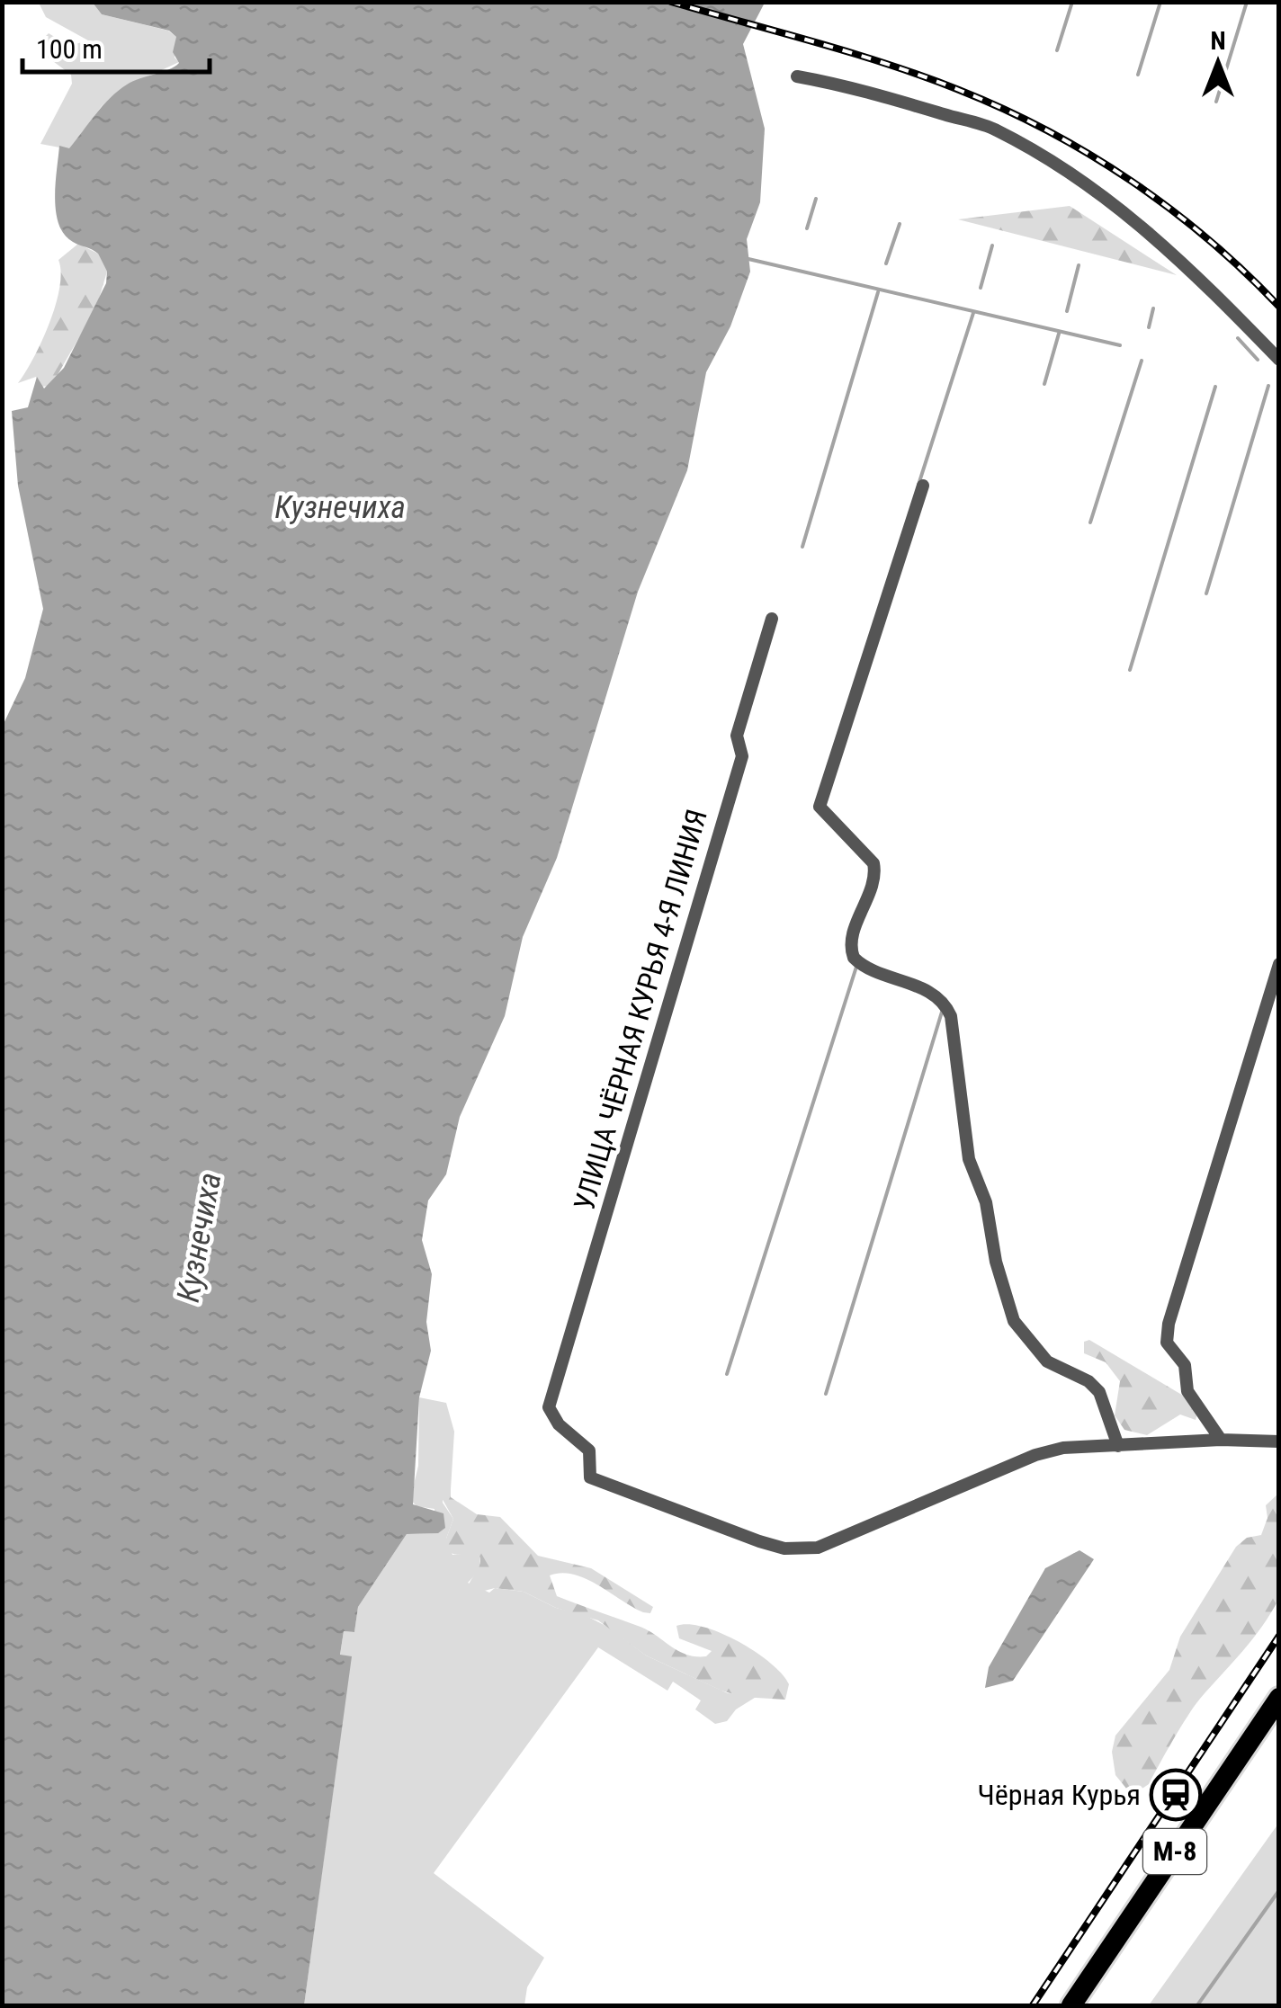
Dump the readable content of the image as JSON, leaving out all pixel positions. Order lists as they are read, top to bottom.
{
  "streets": {
    "main road": ["М-8"],
    "street": ["УЛИЦА ЧЁРНАЯ КУРЬЯ 4-Я ЛИНИЯ"]
  },
  "water": ["Кузнечиха"],
  "places": {
    "station": ["Чёрная Курья"]
  },
  "scale_bar": "100 m",
  "north": "top"
}
